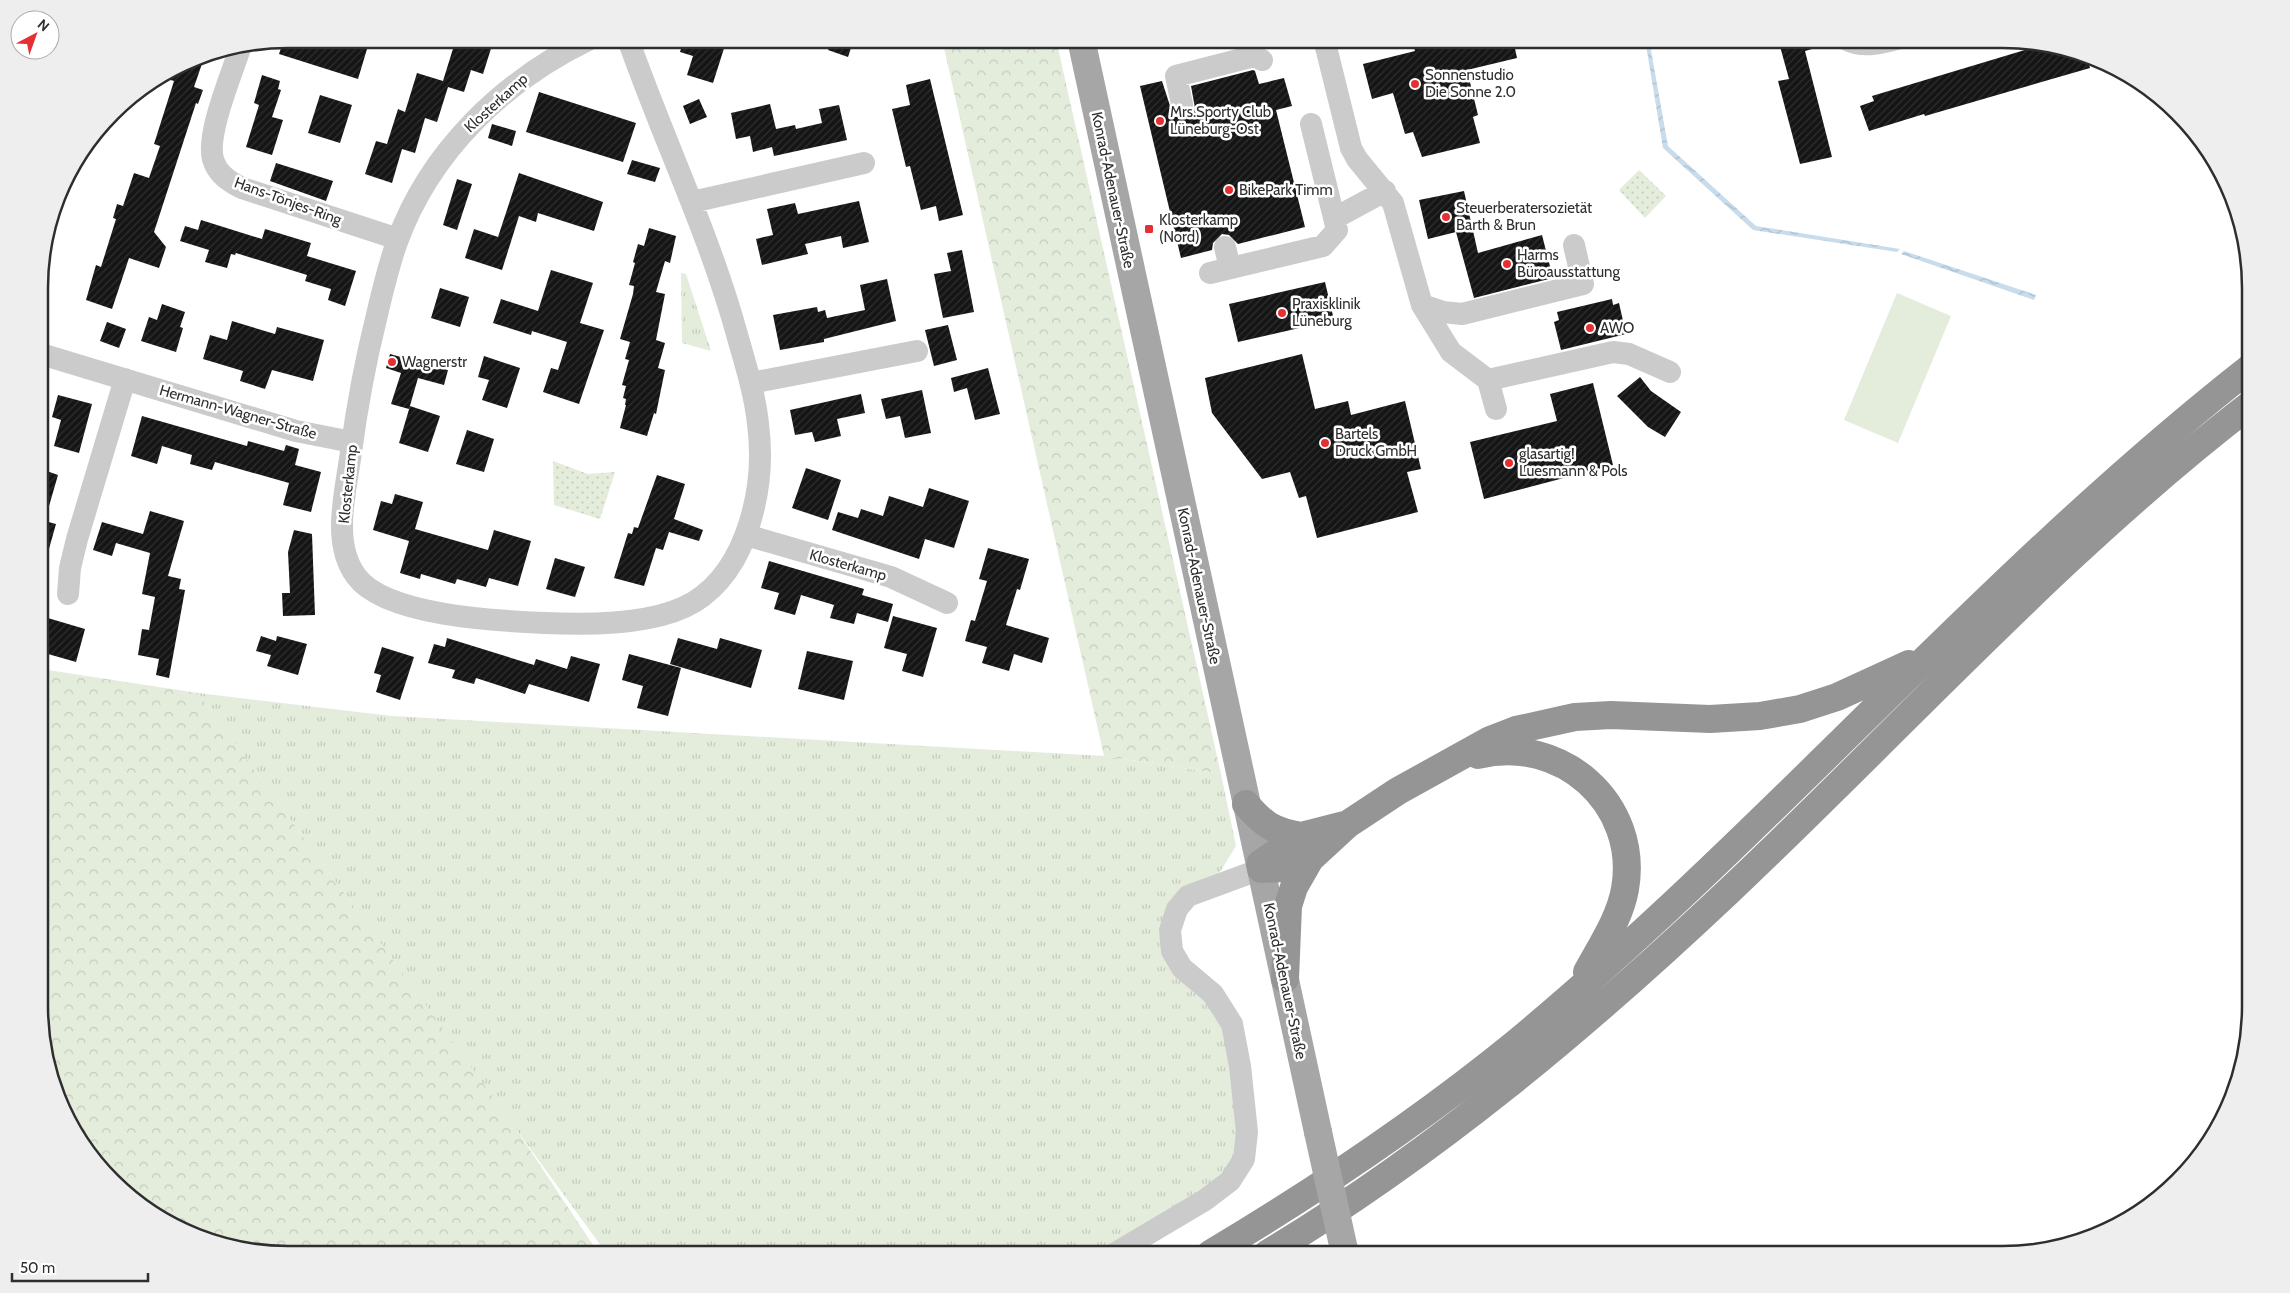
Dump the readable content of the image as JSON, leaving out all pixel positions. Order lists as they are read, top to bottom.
{
  "streets": {
    "main road": ["Konrad-Adenauer-Straße"],
    "street": ["Klosterkamp", "Hans-Tönjes-Ring", "Hermann-Wagner-Straße"]
  },
  "crossings": [
    ["Klosterkamp", "Hans-Tönjes-Ring"],
    ["Klosterkamp", "Hermann-Wagner-Straße"]
  ],
  "places": {
    "other": [
      "Sonnenstudio Die Sonne 2.0",
      "Mrs.Sporty Club Lüneburg-Ost",
      "BikePark Timm",
      "Steuerberatersozietät Barth & Brun",
      "Harms Büroausstattung",
      "Praxisklinik Lüneburg",
      "AWO",
      "Wagnerstr",
      "Bartels Druck GmbH",
      "glasartig! Luesmann & Pols"
    ],
    "transit": ["Klosterkamp (Nord)"]
  },
  "scale_bar": "50 m",
  "north": "top right"
}
